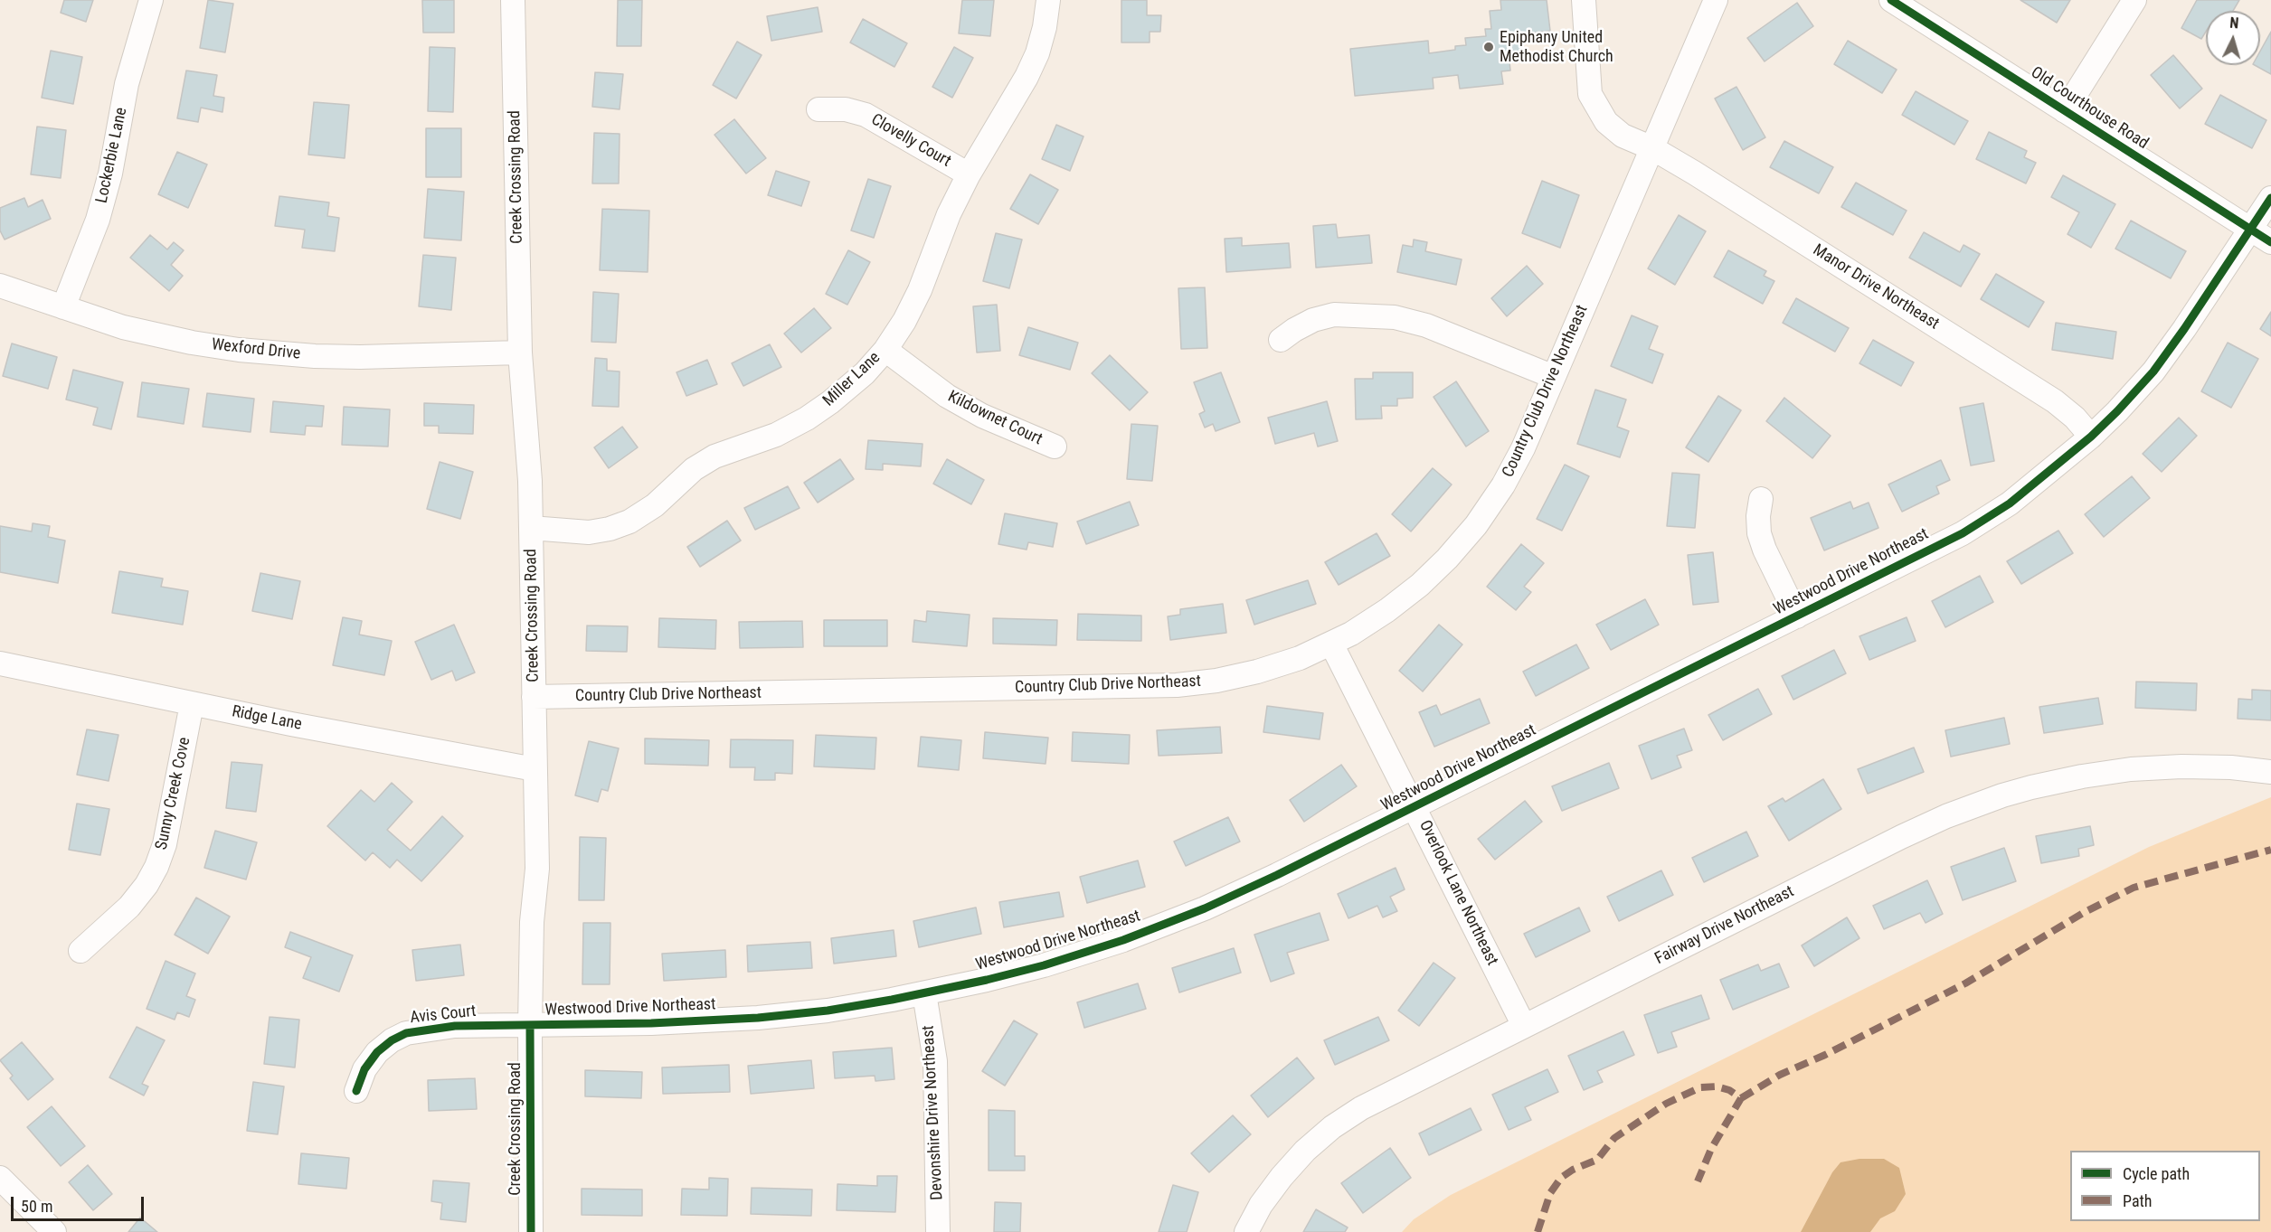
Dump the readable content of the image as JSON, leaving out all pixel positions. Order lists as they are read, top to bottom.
{
  "streets": {
    "street": [
      "Old Courthouse Road",
      "Clovelly Court",
      "Lockerbie Lane",
      "Creek Crossing Road",
      "Manor Drive Northeast",
      "Wexford Drive",
      "Miller Lane",
      "Country Club Drive Northeast",
      "Kildownet Court",
      "Westwood Drive Northeast",
      "Ridge Lane",
      "Sunny Creek Cove",
      "Overlook Lane Northeast",
      "Fairway Drive Northeast",
      "Avis Court",
      "Devonshire Drive Northeast"
    ]
  },
  "crossings": [
    ["Old Courthouse Road", "Westwood Drive Northeast"],
    ["Clovelly Court", "Miller Lane"],
    ["Lockerbie Lane", "Wexford Drive"],
    ["Creek Crossing Road", "Wexford Drive"],
    ["Creek Crossing Road", "Miller Lane"],
    ["Creek Crossing Road", "Country Club Drive Northeast"],
    ["Creek Crossing Road", "Westwood Drive Northeast"],
    ["Creek Crossing Road", "Ridge Lane"],
    ["Creek Crossing Road", "Avis Court"],
    ["Manor Drive Northeast", "Country Club Drive Northeast"],
    ["Manor Drive Northeast", "Westwood Drive Northeast"],
    ["Miller Lane", "Kildownet Court"],
    ["Country Club Drive Northeast", "Overlook Lane Northeast"],
    ["Westwood Drive Northeast", "Overlook Lane Northeast"],
    ["Westwood Drive Northeast", "Avis Court"],
    ["Westwood Drive Northeast", "Devonshire Drive Northeast"],
    ["Ridge Lane", "Sunny Creek Cove"],
    ["Overlook Lane Northeast", "Fairway Drive Northeast"]
  ],
  "places": ["Epiphany United Methodist Church"],
  "legend": ["Cycle path", "Path"],
  "scale_bar": "50 m",
  "north": "top"
}
